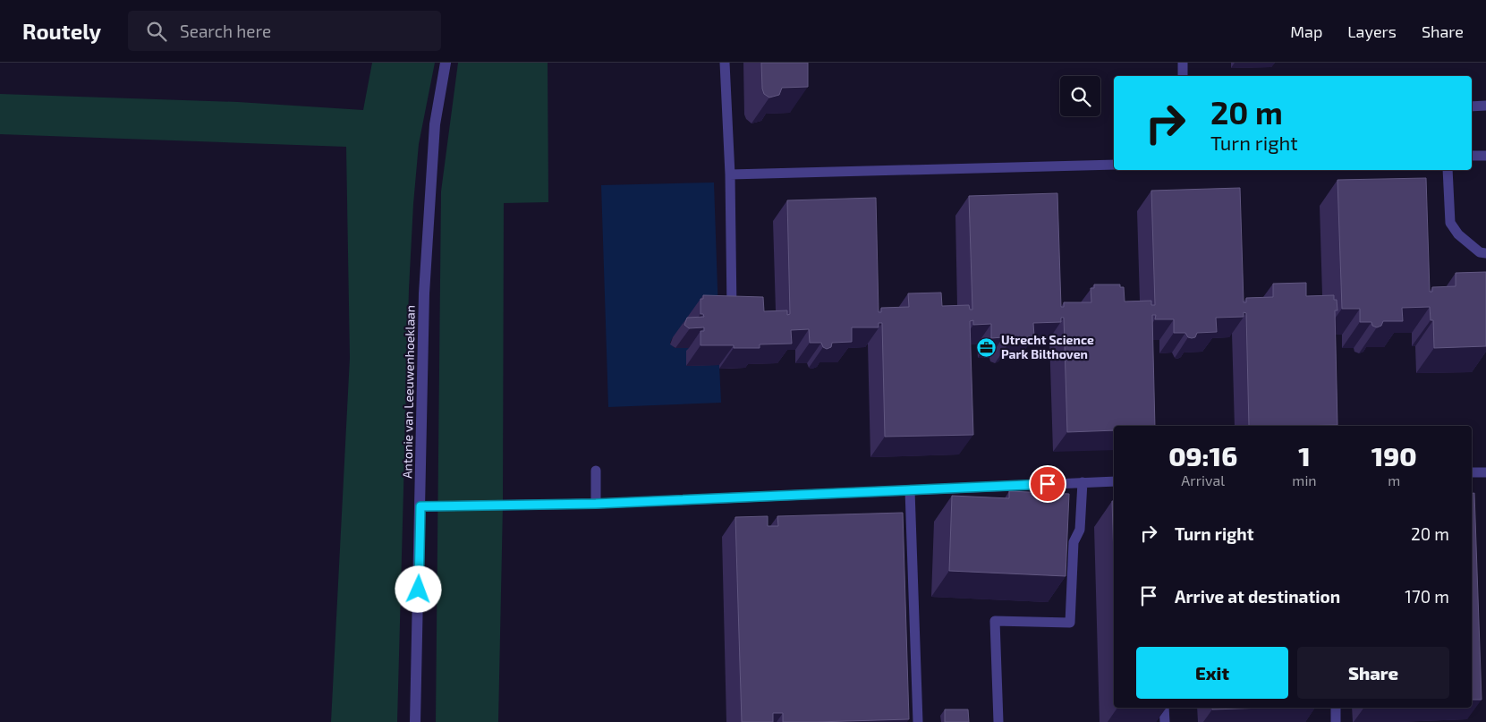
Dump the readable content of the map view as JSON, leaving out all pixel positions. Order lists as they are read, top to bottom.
{
  "streets": {
    "street": ["Antonie van Leeuwenhoeklaan"]
  },
  "places": {
    "office": ["Utrecht Science Park Bilthoven"]
  },
  "page": {
    "header": "Routely",
    "search": "Search here",
    "nav": ["Map", "Layers", "Share"],
    "turn": ["20 m", "Turn right"],
    "eta": [
      "09:16",
      "Arrival",
      "1",
      "min",
      "190",
      "m"
    ],
    "list": [
      {
        "name": "Turn right",
        "value": "20 m"
      },
      {
        "name": "Arrive at destination",
        "value": "170 m"
      }
    ],
    "buttons": ["Exit", "Share"]
  }
}
